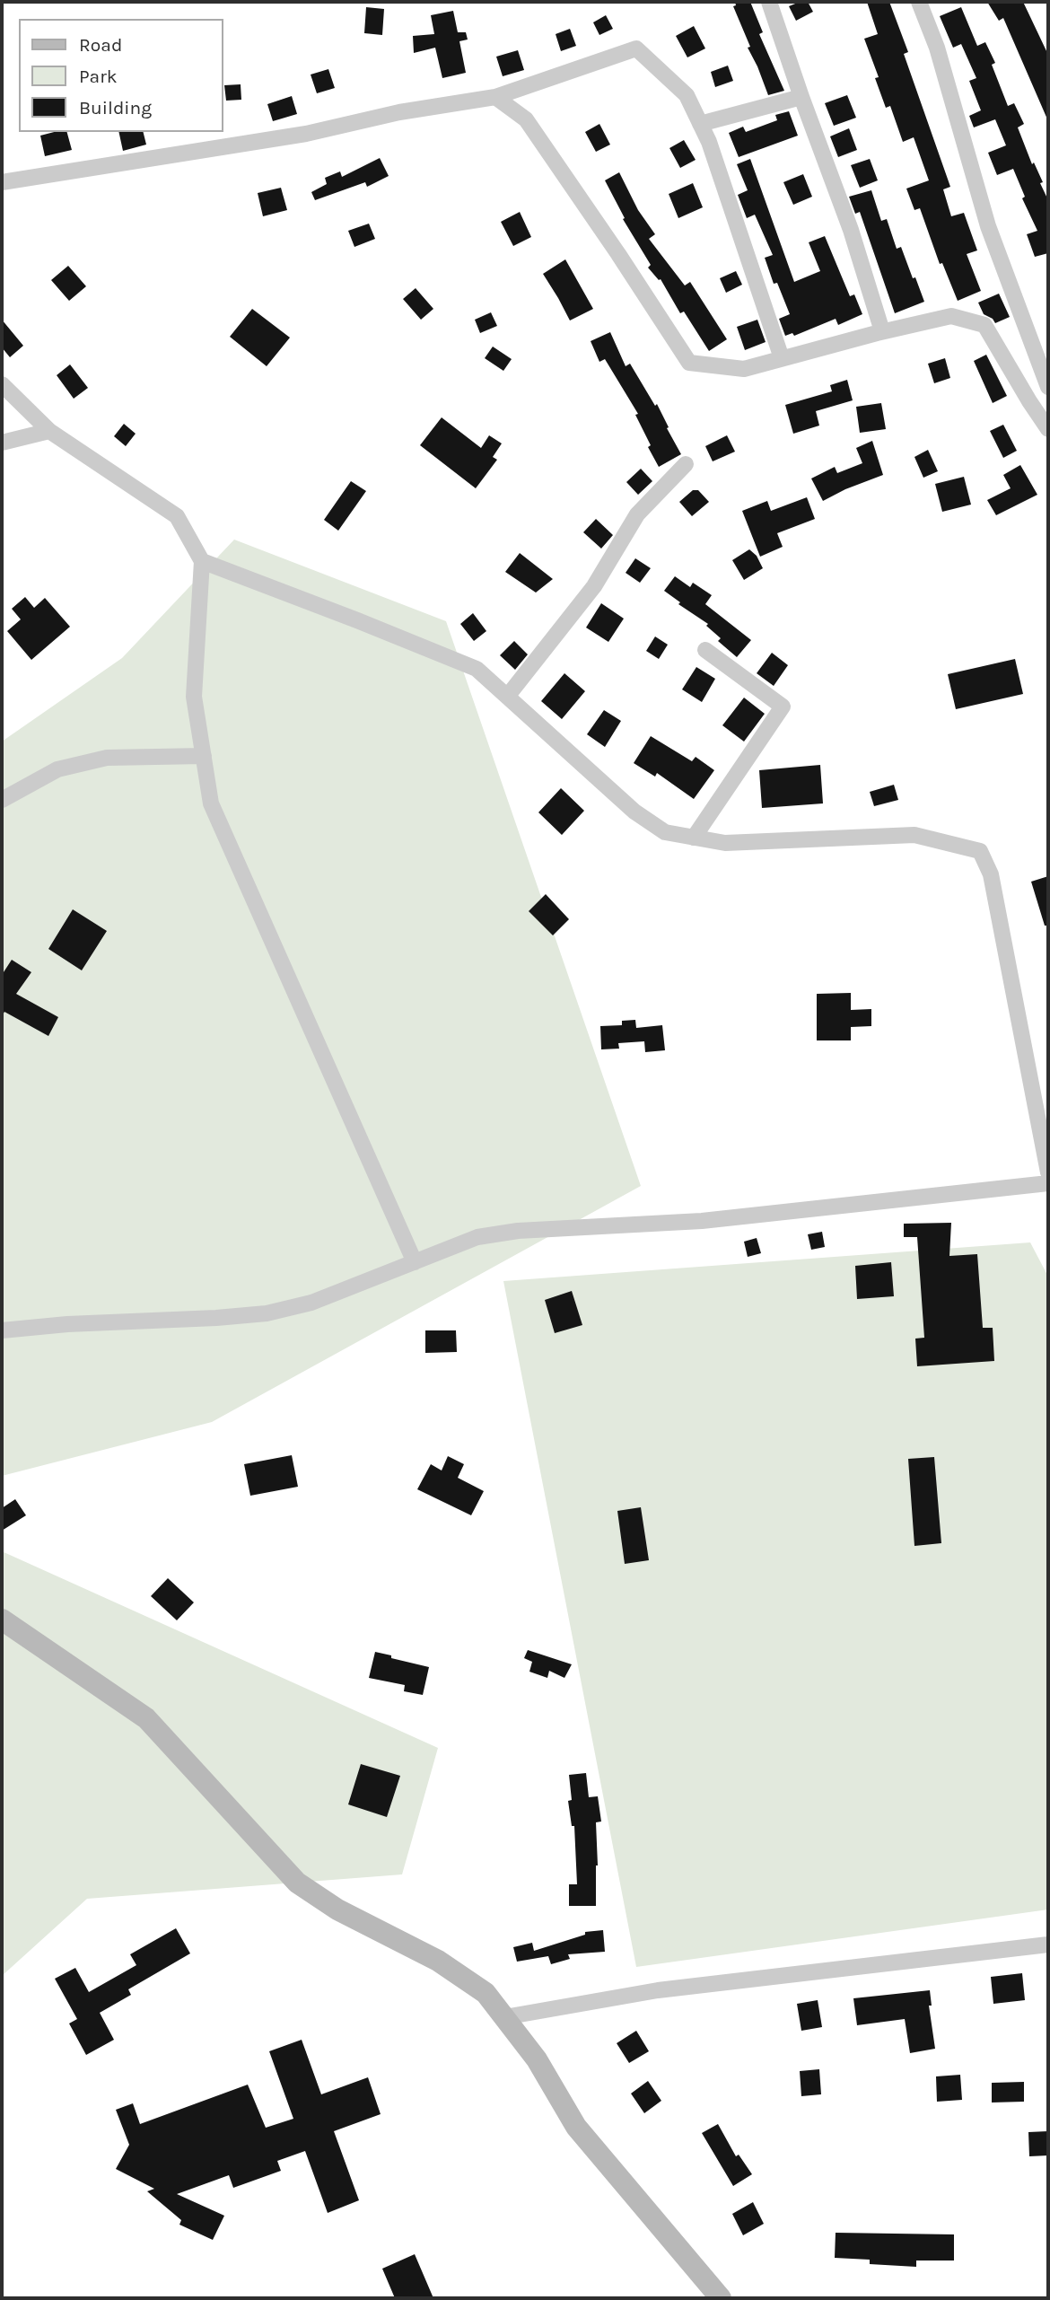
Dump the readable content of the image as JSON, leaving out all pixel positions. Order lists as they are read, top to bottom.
{
  "legend": ["Road", "Park", "Building"]
}
